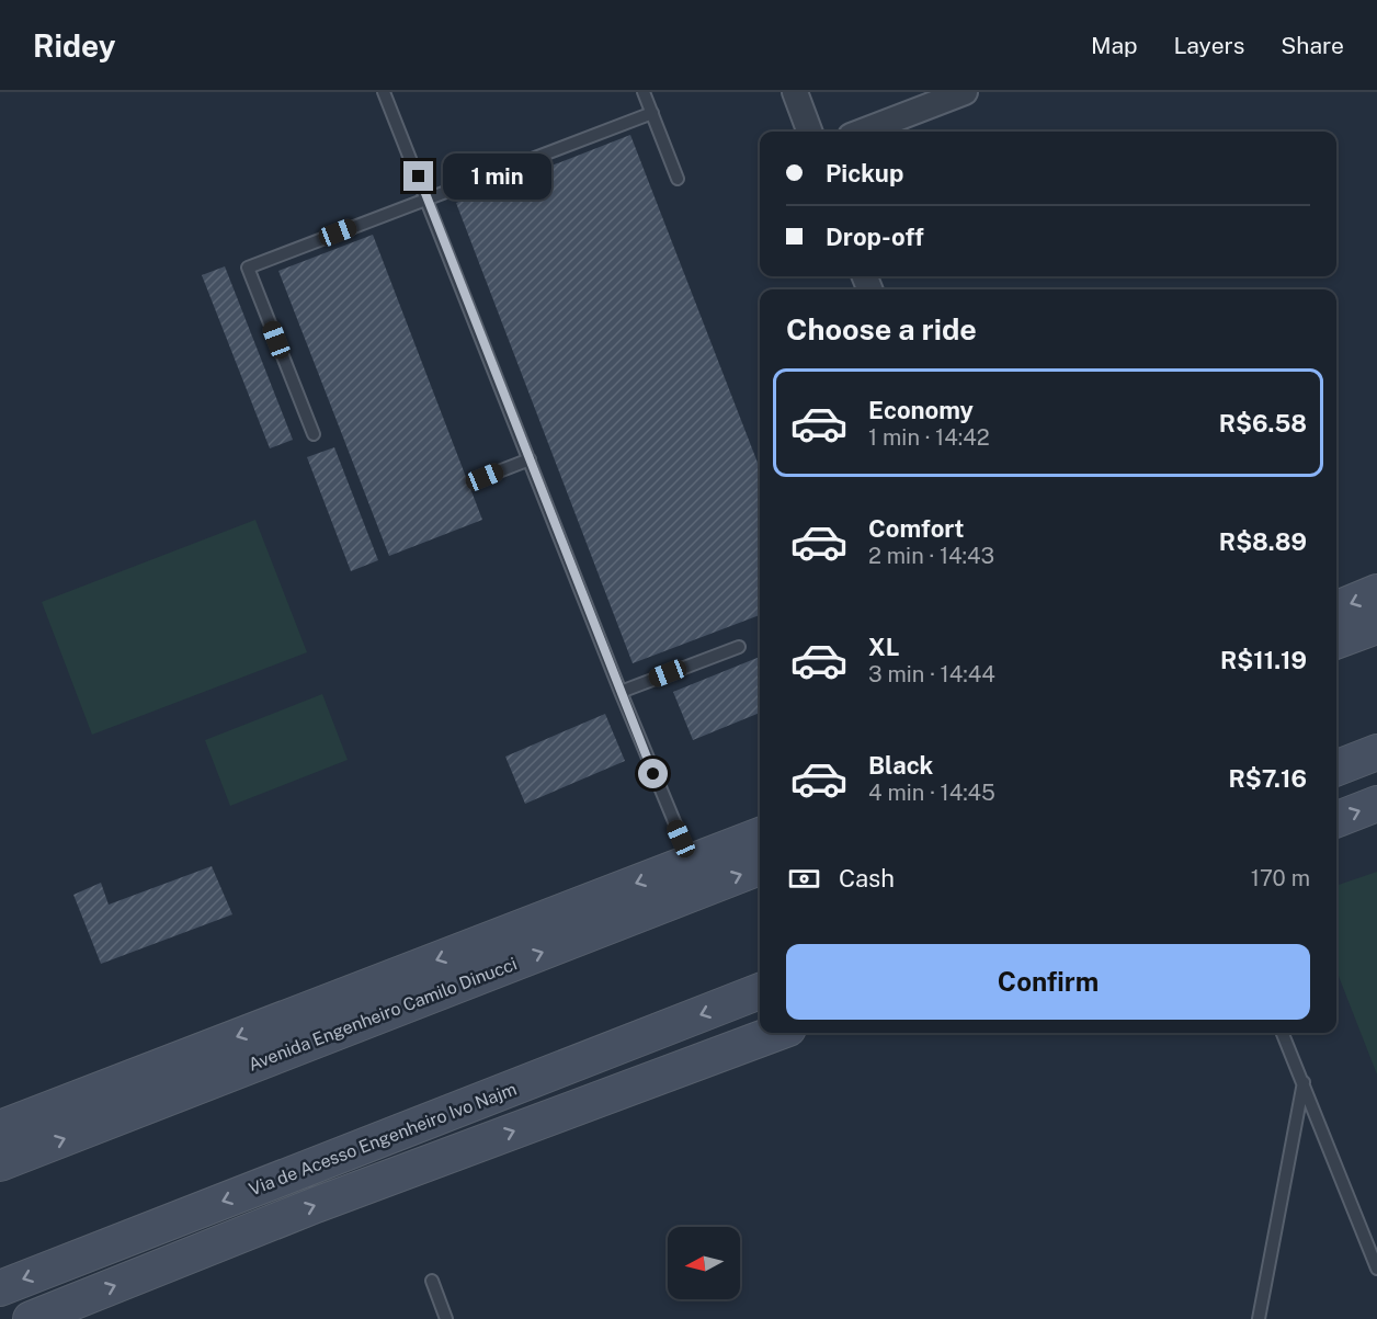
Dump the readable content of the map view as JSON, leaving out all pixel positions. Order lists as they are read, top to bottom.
{
  "streets": {
    "street": ["Avenida Engenheiro Camilo Dinucci", "Via de Acesso Engenheiro Ivo Najm"]
  },
  "north": "left",
  "page": {
    "header": "Ridey",
    "nav": ["Map", "Layers", "Share"],
    "banner": ["Pickup", "Drop-off"],
    "bubble": "1 min",
    "heading": "Choose a ride",
    "list": [
      {
        "name": "Economy",
        "note": "1 min · 14:42",
        "value": "R$6.58"
      },
      {
        "name": "Comfort",
        "note": "2 min · 14:43",
        "value": "R$8.89"
      },
      {
        "name": "XL",
        "note": "3 min · 14:44",
        "value": "R$11.19"
      },
      {
        "name": "Black",
        "note": "4 min · 14:45",
        "value": "R$7.16"
      }
    ],
    "pay": ["Cash", "170 m"],
    "buttons": "Confirm"
  }
}
